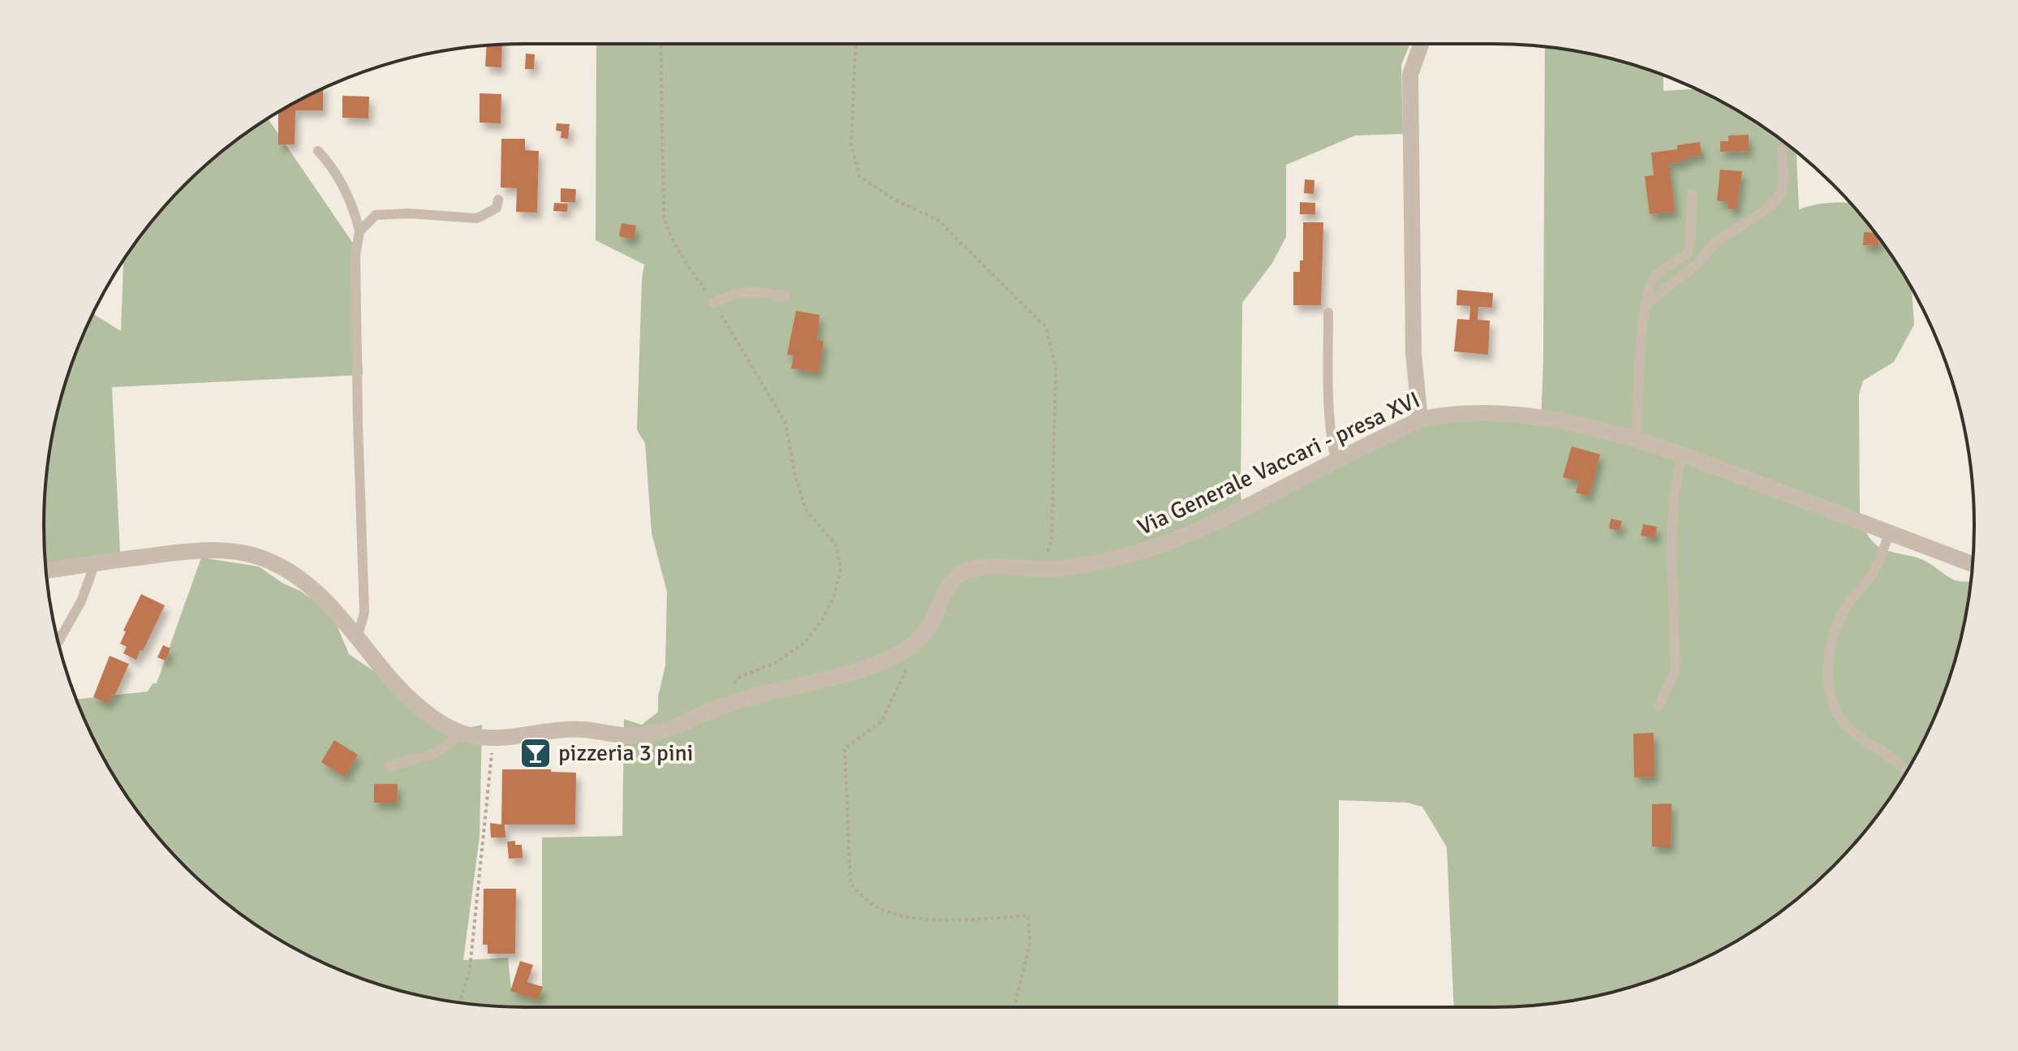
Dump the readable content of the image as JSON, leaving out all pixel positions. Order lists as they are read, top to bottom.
{
  "streets": {
    "street": ["Via Generale Vaccari - presa XVI"]
  },
  "places": {
    "bar": ["pizzeria 3 pini"]
  }
}
